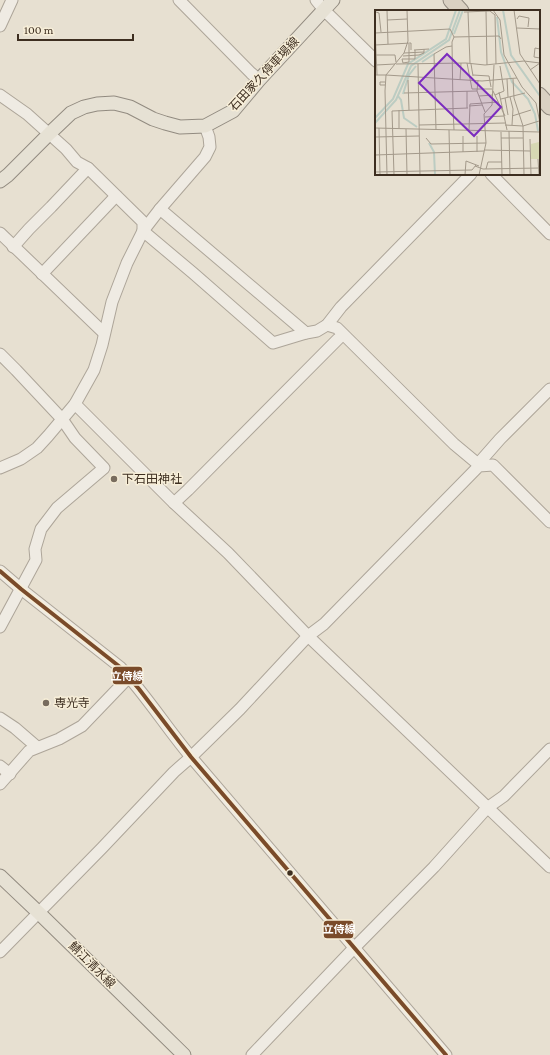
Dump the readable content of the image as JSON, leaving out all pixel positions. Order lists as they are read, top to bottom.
{
  "streets": {
    "main road": ["石田家久停車場線", "鯖江清水線"]
  },
  "places": ["下石田神社", "専光寺"],
  "lines": ["transit line 立侍線"],
  "scale_bar": "100 m"
}
